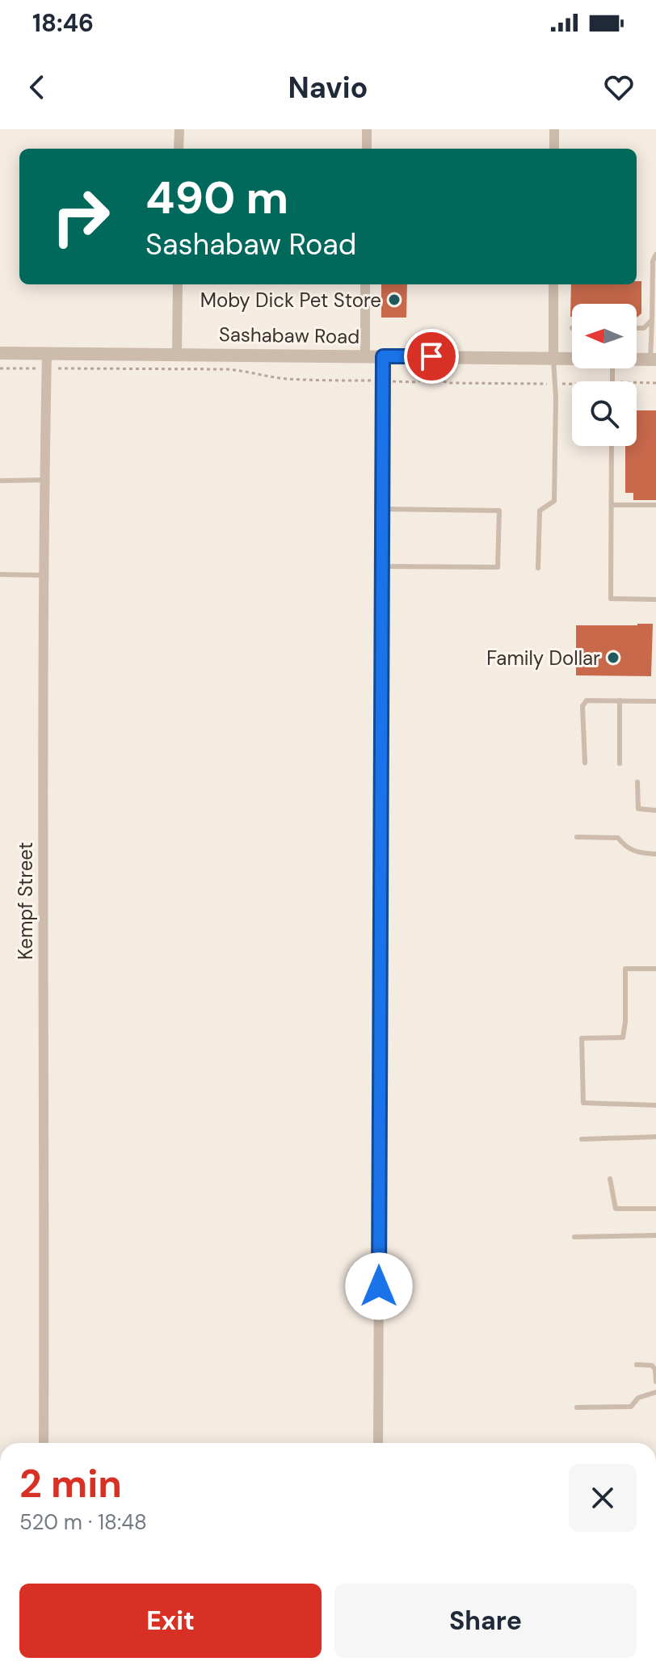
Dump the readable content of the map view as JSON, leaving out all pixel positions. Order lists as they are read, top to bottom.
{
  "streets": {
    "street": ["Sashabaw Road", "Kempf Street"]
  },
  "crossings": [
    ["Sashabaw Road", "Kempf Street"]
  ],
  "places": ["Moby Dick Pet Store", "Family Dollar"],
  "north": "left",
  "page": {
    "status": "18:46",
    "header": "Navio",
    "turn": ["490 m", "Sashabaw Road"],
    "heading": ["2 min", "520 m · 18:48"],
    "buttons": ["Exit", "Share"]
  }
}
